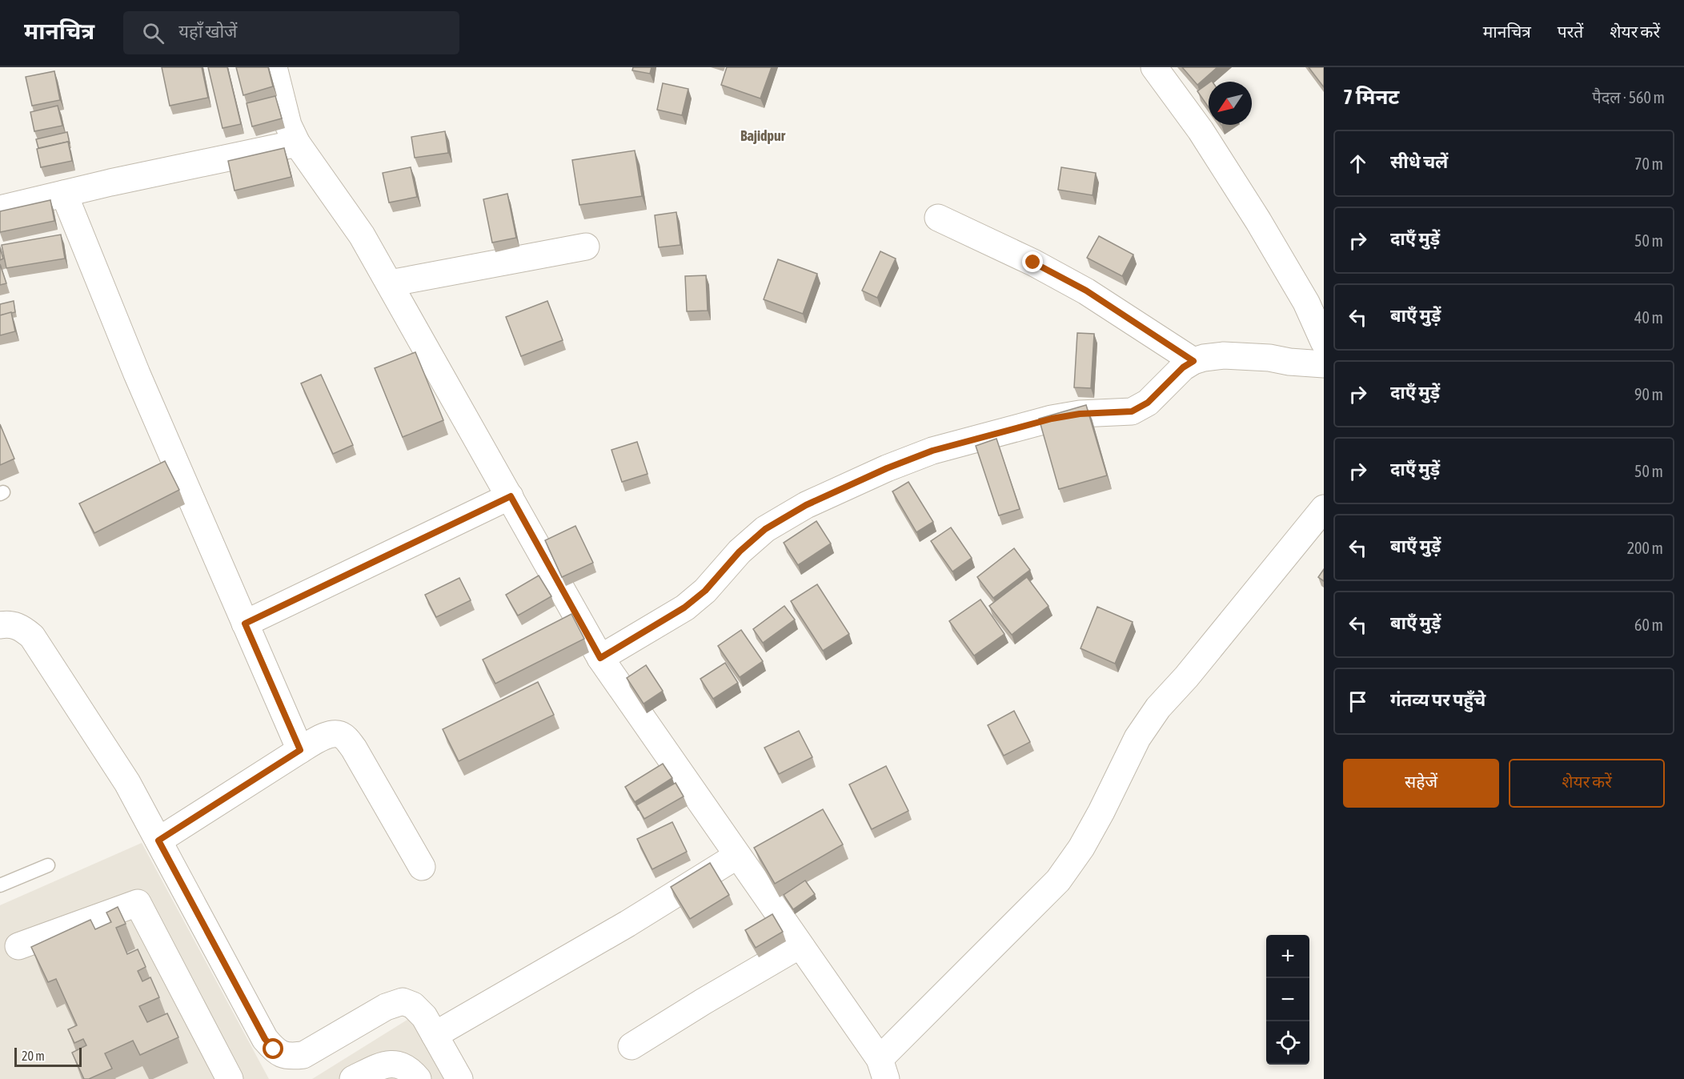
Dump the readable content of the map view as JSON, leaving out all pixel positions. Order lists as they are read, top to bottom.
{
  "districts": ["Bajidpur"],
  "scale_bar": "20 m",
  "north": "bottom left",
  "page": {
    "header": "मानचित्र",
    "search": "यहाँ खोजें",
    "nav": ["मानचित्र", "परतें", "शेयर करें"],
    "heading": ["7 मिनट", "पैदल · 560 m"],
    "list": [
      ["सीधे चलें", "70 m"],
      ["दाएँ मुड़ें", "50 m"],
      ["बाएँ मुड़ें", "40 m"],
      ["दाएँ मुड़ें", "90 m"],
      ["दाएँ मुड़ें", "50 m"],
      ["बाएँ मुड़ें", "200 m"],
      ["बाएँ मुड़ें", "60 m"],
      "गंतव्य पर पहुँचे"
    ],
    "buttons": ["सहेजें", "शेयर करें"],
    "map_buttons": ["+", "−"],
    "scale": "20 m"
  }
}
